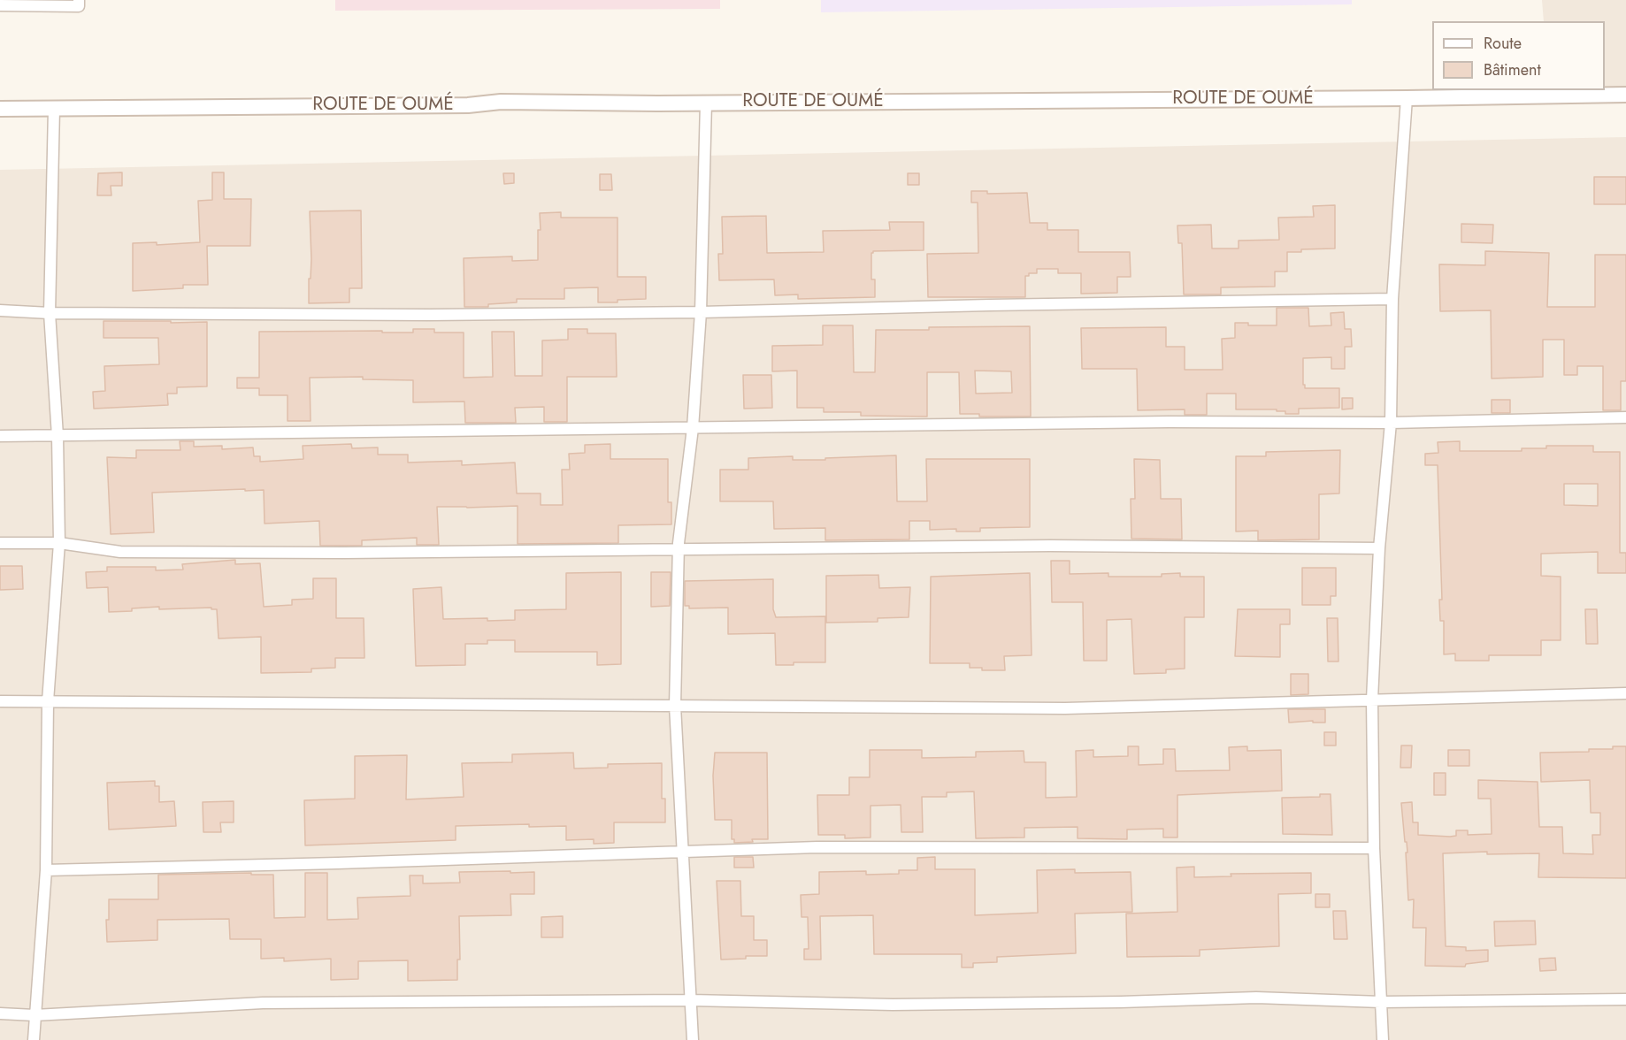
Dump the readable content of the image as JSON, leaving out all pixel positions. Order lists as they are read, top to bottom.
{
  "streets": {
    "street": ["ROUTE DE OUMÉ"]
  },
  "legend": ["Route", "Bâtiment"]
}
